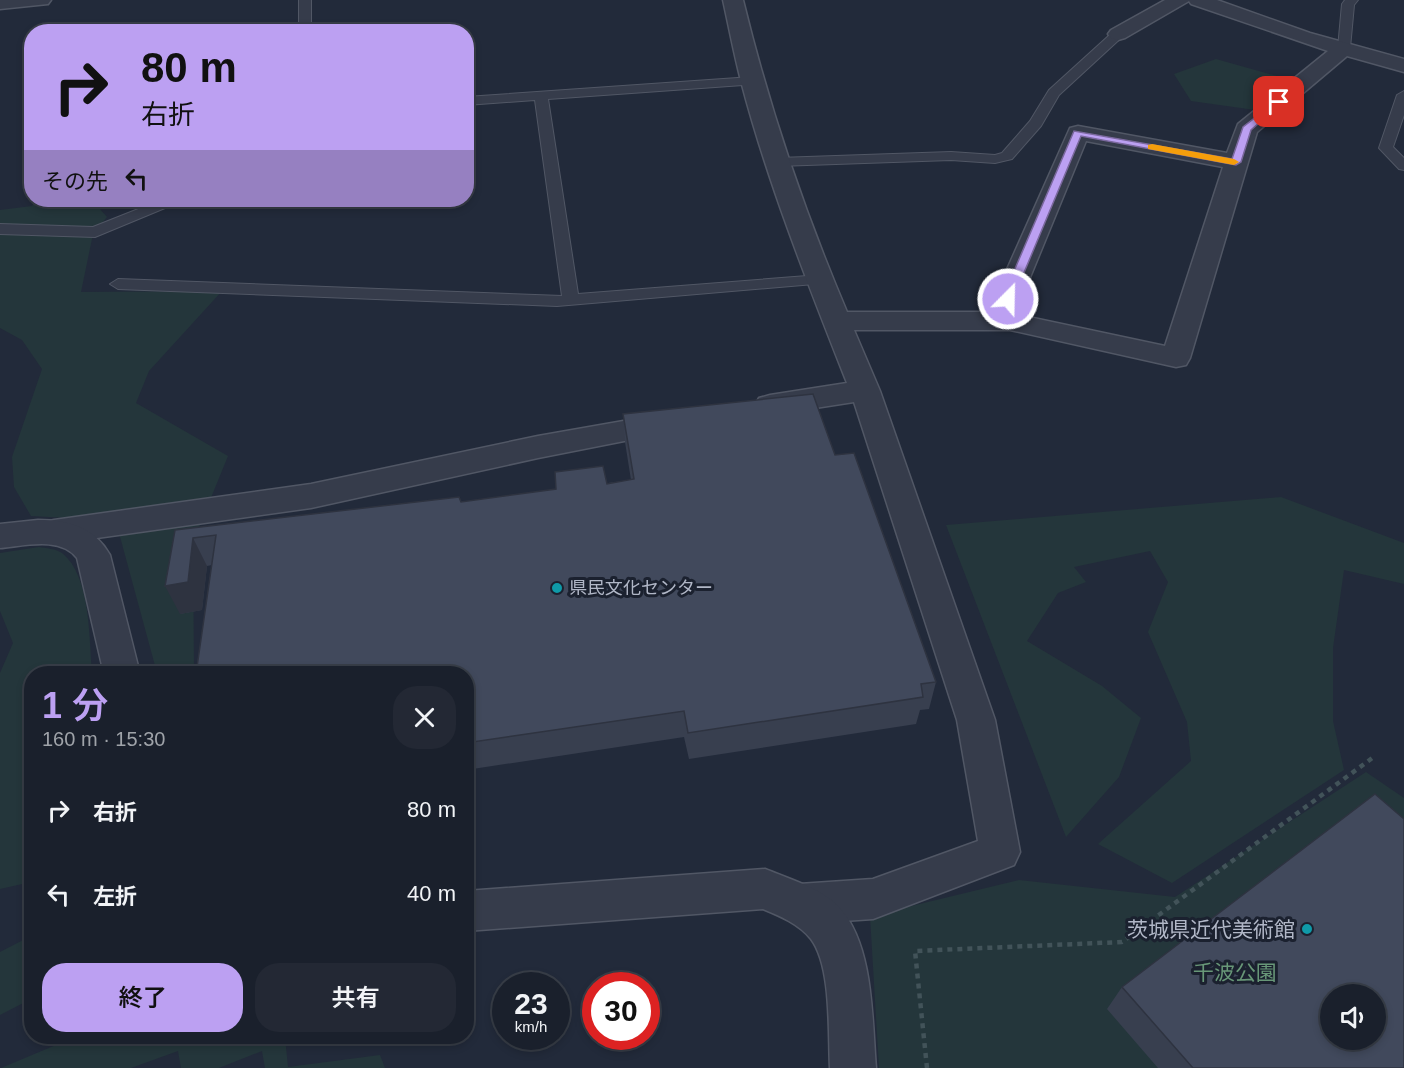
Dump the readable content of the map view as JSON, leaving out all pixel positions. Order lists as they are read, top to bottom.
{
  "parks": ["千波公園"],
  "places": ["県民文化センター", "茨城県近代美術館"],
  "page": {
    "turn": ["80 m", "右折"],
    "then": "その先",
    "heading": ["1 分", "160 m · 15:30"],
    "list": [
      {
        "name": "右折",
        "value": "80 m"
      },
      {
        "name": "左折",
        "value": "40 m"
      }
    ],
    "buttons": ["終了", "共有"],
    "speed": "23 km/h",
    "limit": "30"
  }
}
